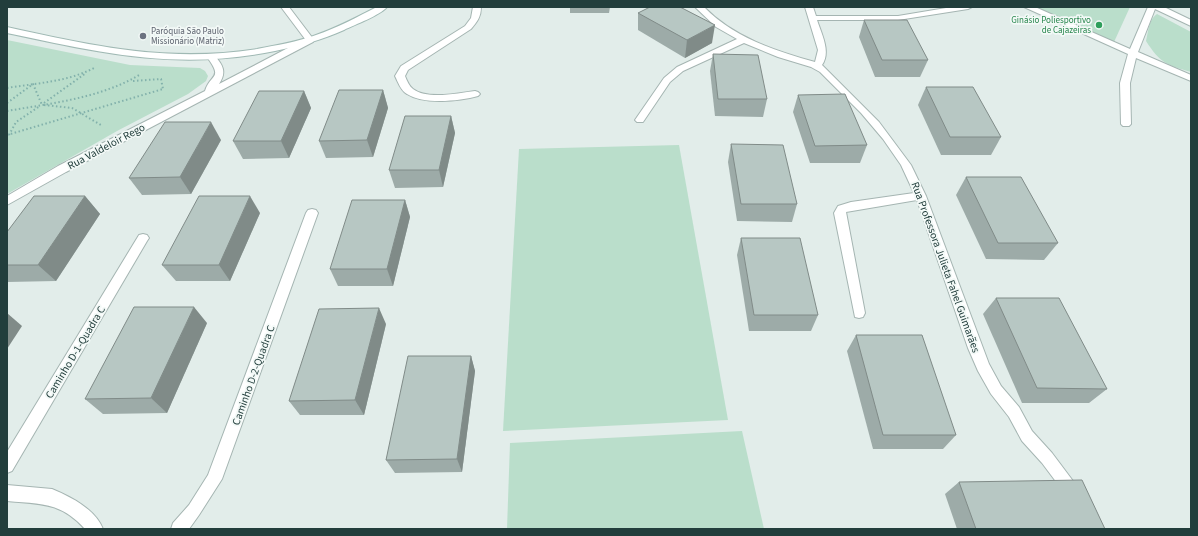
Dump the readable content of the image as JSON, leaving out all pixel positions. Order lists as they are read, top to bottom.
{
  "streets": {
    "street": [
      "Rua Valdeloir Rego",
      "Rua Professora Julieta Fahel Guimarães",
      "Caminho D-1-Quadra C",
      "Caminho D-2-Quadra C"
    ]
  },
  "places": ["Ginásio Poliesportivo de Cajazeiras", "Paróquia São Paulo Missionário (Matriz)"]
}
